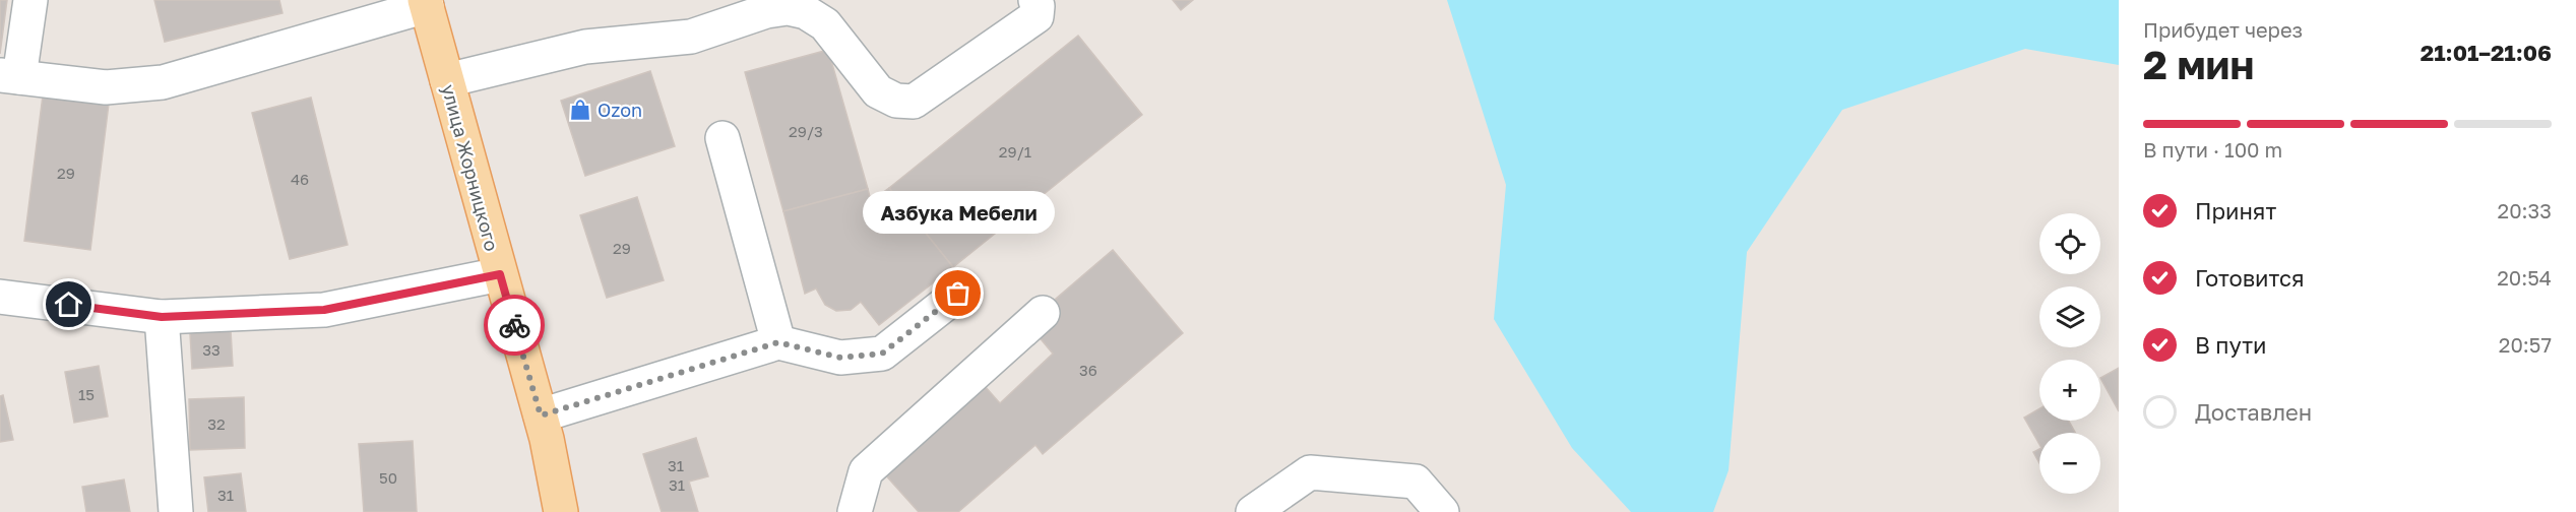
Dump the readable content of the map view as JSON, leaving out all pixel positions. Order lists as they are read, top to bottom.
{
  "streets": {
    "main road": ["улица Жорницкого"]
  },
  "places": {
    "shop": ["Ozon"],
    "other": ["Азбука Мебели"]
  },
  "house_numbers": [
    "29/3",
    "29/1",
    "29",
    "46",
    "29",
    "33",
    "36",
    "15",
    "32",
    "31",
    "50",
    "31",
    "31"
  ],
  "page": {
    "heading": ["2 мин", "Прибудет через", "21:01–21:06"],
    "bar": "В пути · 100 m",
    "list": [
      ["Принят", "20:33"],
      ["Готовится", "20:54"],
      ["В пути", "20:57"],
      "Доставлен"
    ],
    "bubble": "Азбука Мебели",
    "map_buttons": ["+", "−"]
  }
}
